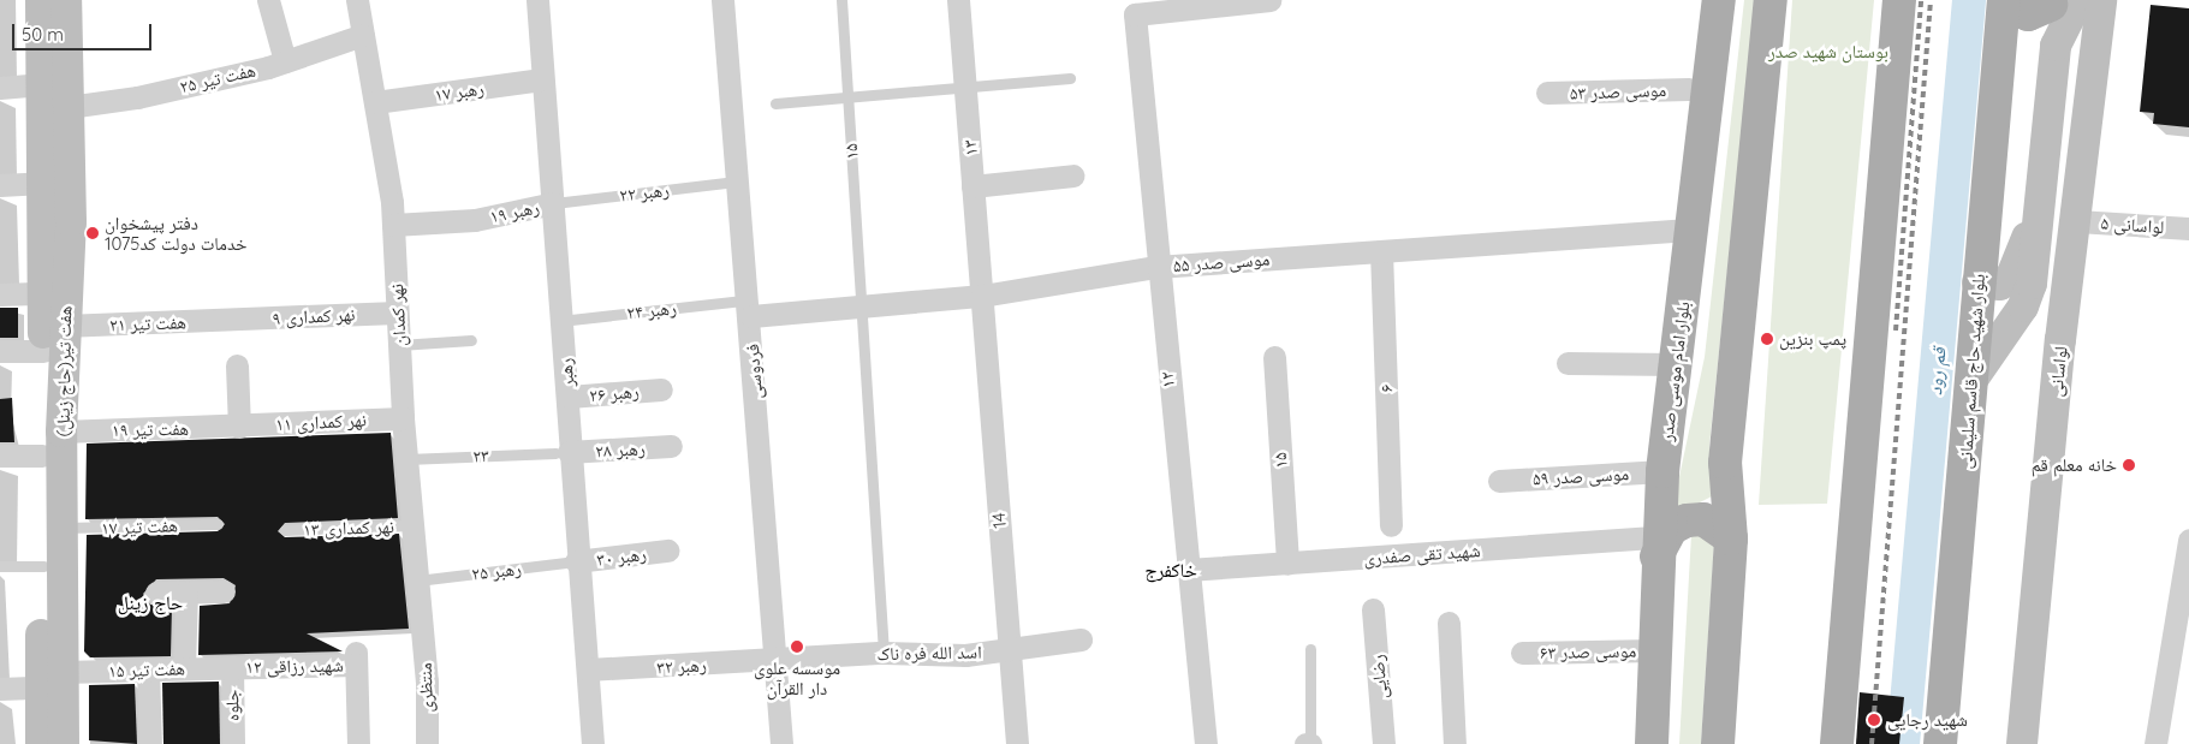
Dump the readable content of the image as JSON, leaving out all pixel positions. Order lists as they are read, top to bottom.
{
  "streets": {
    "main road": [
      "هفت تیر(حاج زینل)",
      "بلوار امام موسی صدر",
      "بلوار شهید حاج قاسم سلیمانی",
      "لواسانی"
    ],
    "street": [
      "هفت تیر ۲۵",
      "رهبر ۱۷",
      "موسی صدر ۵۳",
      "۱۳",
      "۱۵",
      "رهبر ۱۹",
      "لواسانی ۵",
      "موسی صدر ۵۵",
      "نهر کمدان",
      "نهر کمداری ۹",
      "هفت تیر ۲۱",
      "فردوسی",
      "رهبر",
      "۱۲",
      "۶",
      "رهبر ۲۶",
      "نهر کمداری ۱۱",
      "هفت تیر ۱۹",
      "رهبر ۲۸",
      "موسی صدر ۵۹",
      "14",
      "شهید تقی صفدری",
      "رهبر ۳۰",
      "موسی صدر ۶۳",
      "اسد الله فره ناک",
      "شهید رزاقی ۱۲",
      "رهبر ۳۲",
      "هفت تیر ۱۵",
      "رضایی",
      "منتظری",
      "جلوه"
    ],
    "lane": [
      "رهبر ۲۲",
      "رهبر ۲۴",
      "۲۳",
      "هفت تیر ۱۷",
      "نهر کمداری ۱۳",
      "رهبر ۲۵"
    ]
  },
  "crossings": [
    ["هفت تیر ۲۵", "نهر کمدان"],
    ["هفت تیر ۲۵", "هفت تیر(حاج زینل)"],
    ["رهبر ۱۷", "نهر کمدان"],
    ["رهبر ۱۷", "رهبر"],
    ["۱۳", "موسی صدر ۵۵"],
    ["۱۳", "14"],
    ["۱۵", "موسی صدر ۵۵"],
    ["۱۵", "شهید تقی صفدری"],
    ["۱۵", "اسد الله فره ناک"],
    ["رهبر ۲۲", "رهبر ۱۹"],
    ["رهبر ۲۲", "فردوسی"],
    ["رهبر ۲۲", "رهبر"],
    ["رهبر ۱۹", "نهر کمدان"],
    ["رهبر ۱۹", "رهبر"],
    ["لواسانی ۵", "لواسانی"],
    ["موسی صدر ۵۵", "رهبر ۲۴"],
    ["موسی صدر ۵۵", "فردوسی"],
    ["موسی صدر ۵۵", "بلوار امام موسی صدر"],
    ["موسی صدر ۵۵", "۱۲"],
    ["موسی صدر ۵۵", "۶"],
    ["موسی صدر ۵۵", "14"],
    ["رهبر ۲۴", "فردوسی"],
    ["رهبر ۲۴", "رهبر"],
    ["نهر کمدان", "نهر کمداری ۹"],
    ["نهر کمدان", "نهر کمداری ۱۱"],
    ["نهر کمدان", "۲۳"],
    ["نهر کمدان", "نهر کمداری ۱۳"],
    ["نهر کمدان", "رهبر ۲۵"],
    ["نهر کمدان", "منتظری"],
    ["نهر کمداری ۹", "هفت تیر ۲۱"],
    ["هفت تیر ۲۱", "هفت تیر(حاج زینل)"],
    ["هفت تیر(حاج زینل)", "هفت تیر ۱۹"],
    ["هفت تیر(حاج زینل)", "هفت تیر ۱۷"],
    ["هفت تیر(حاج زینل)", "هفت تیر ۱۵"],
    ["فردوسی", "اسد الله فره ناک"],
    ["فردوسی", "رهبر ۳۲"],
    ["بلوار امام موسی صدر", "موسی صدر ۵۹"],
    ["بلوار امام موسی صدر", "شهید تقی صفدری"],
    ["بلوار امام موسی صدر", "موسی صدر ۶۳"],
    ["رهبر", "رهبر ۲۶"],
    ["رهبر", "رهبر ۲۸"],
    ["رهبر", "۲۳"],
    ["رهبر", "رهبر ۳۰"],
    ["رهبر", "رهبر ۲۵"],
    ["رهبر", "رهبر ۳۲"],
    ["۱۲", "شهید تقی صفدری"],
    ["نهر کمداری ۱۱", "هفت تیر ۱۹"],
    ["رهبر ۲۸", "۲۳"],
    ["14", "اسد الله فره ناک"],
    ["رهبر ۳۰", "رهبر ۲۵"],
    ["اسد الله فره ناک", "رهبر ۳۲"],
    ["شهید رزاقی ۱۲", "هفت تیر ۱۵"],
    ["شهید رزاقی ۱۲", "جلوه"],
    ["هفت تیر ۱۵", "جلوه"]
  ],
  "districts": ["خاکفرج", "حاج زینل"],
  "water": ["قم رود"],
  "parks": ["بوستان شهید صدر"],
  "places": [
    "دفتر پیشخوان خدمات دولت کد1075",
    "پمپ بنزین",
    "خانه معلم قم",
    "موسسه علوی دار القرآن",
    "شهید رجایی"
  ],
  "scale_bar": "50 m"
}
